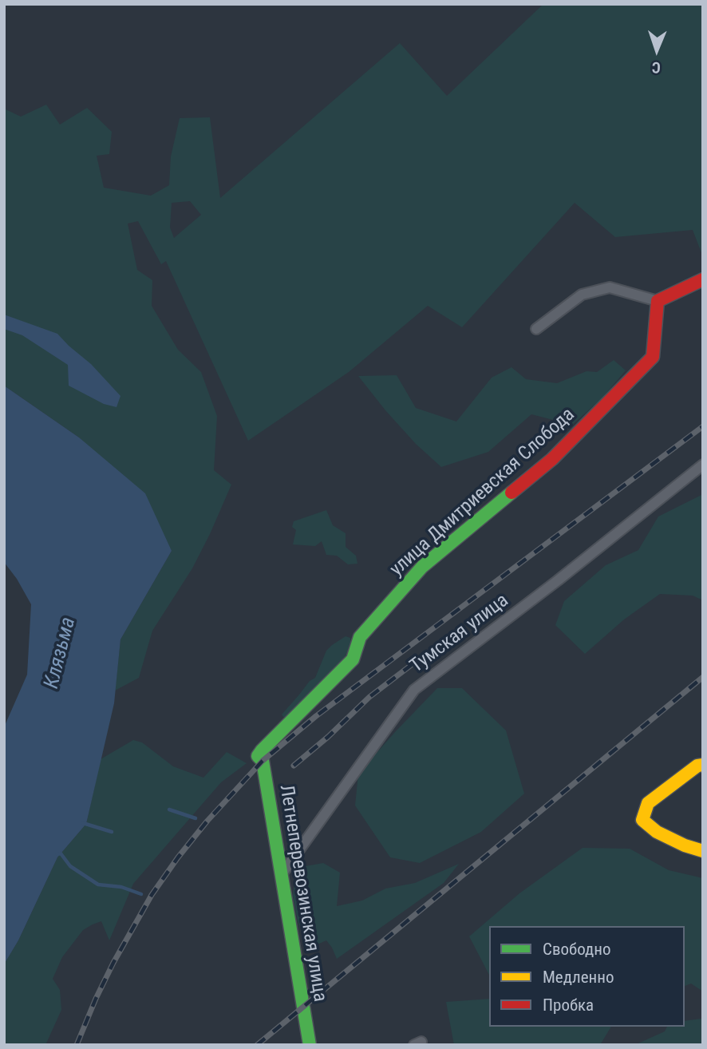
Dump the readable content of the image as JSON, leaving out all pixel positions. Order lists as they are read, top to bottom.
{
  "streets": {
    "street": ["улица Дмитриевская Слобода", "Тумская улица", "Летнеперевозинская улица"]
  },
  "crossings": [
    ["улица Дмитриевская Слобода", "Летнеперевозинская улица"],
    ["Тумская улица", "Летнеперевозинская улица"]
  ],
  "water": ["Клязьма"],
  "legend": ["Свободно", "Медленно", "Пробка"],
  "north": "bottom"
}
